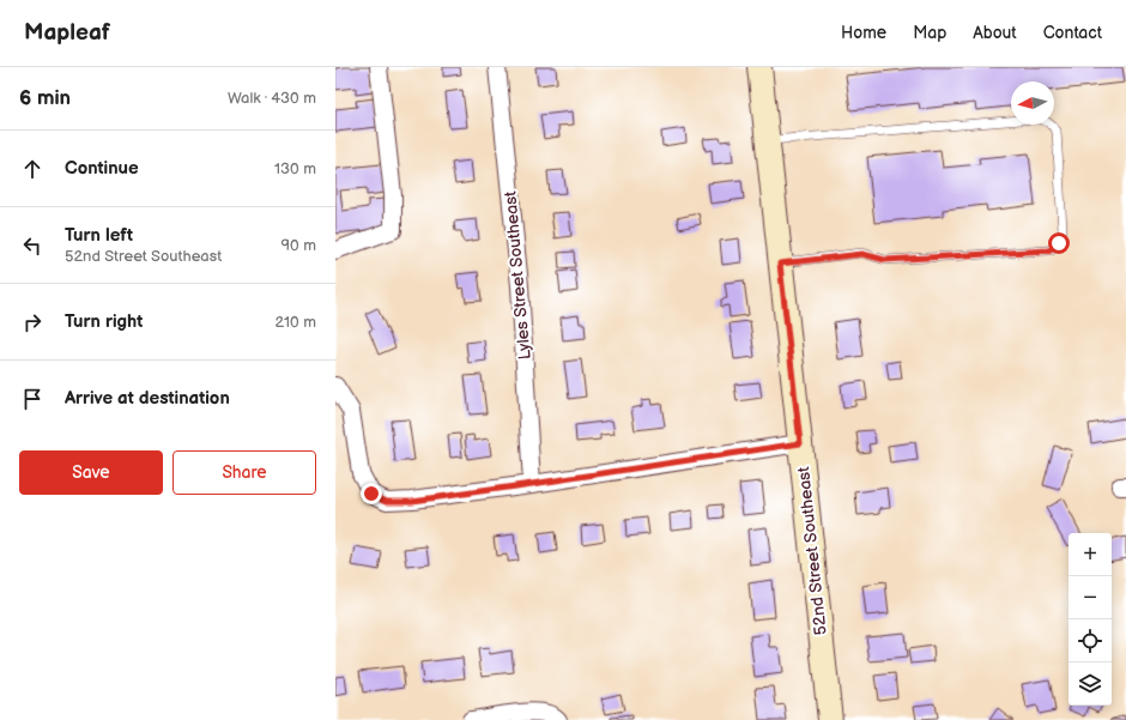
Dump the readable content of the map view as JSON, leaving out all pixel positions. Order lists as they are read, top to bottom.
{
  "streets": {
    "main road": ["52nd Street Southeast"],
    "street": ["Lyles Street Southeast"]
  },
  "north": "left",
  "page": {
    "header": "Mapleaf",
    "nav": [
      "Home",
      "Map",
      "About",
      "Contact"
    ],
    "heading": ["6 min", "Walk · 430 m"],
    "list": [
      ["Continue", "130 m"],
      ["Turn left", "52nd Street Southeast", "90 m"],
      ["Turn right", "210 m"],
      "Arrive at destination"
    ],
    "buttons": ["Save", "Share"],
    "map_buttons": ["+", "−"]
  }
}
